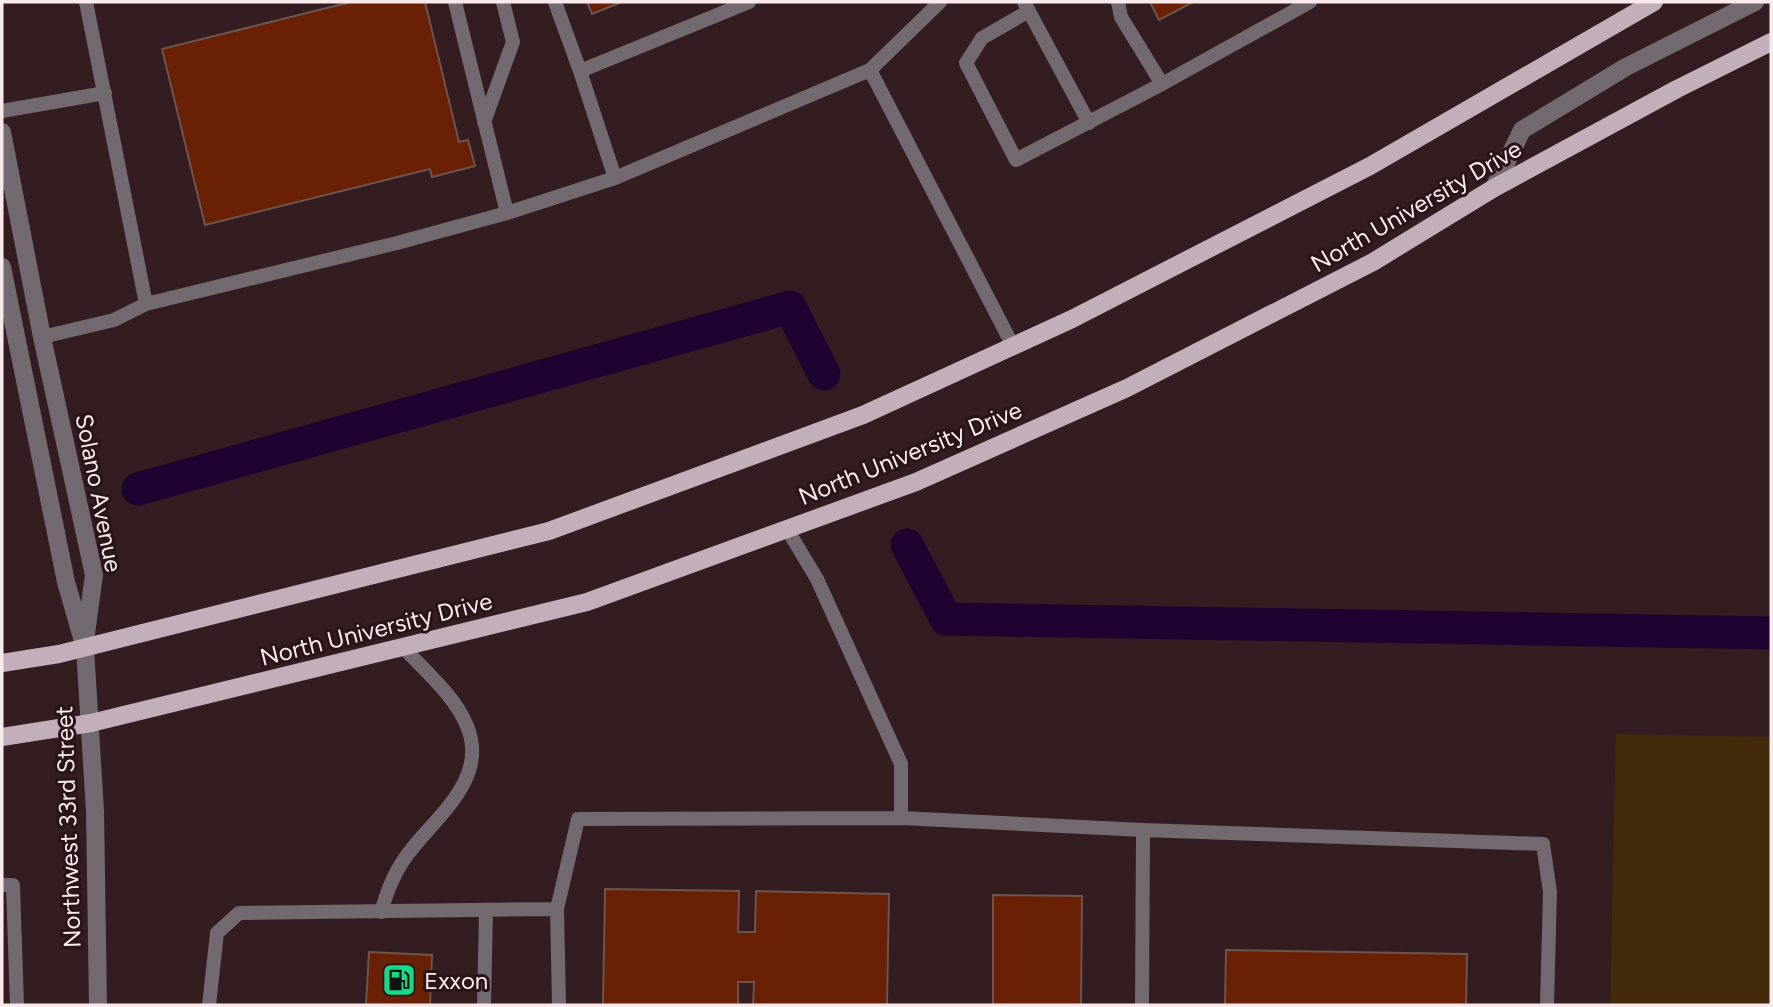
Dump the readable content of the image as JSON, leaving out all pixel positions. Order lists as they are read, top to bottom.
{
  "streets": {
    "main road": ["North University Drive"],
    "street": ["Solano Avenue", "Northwest 33rd Street"]
  },
  "crossings": [
    ["North University Drive", "Northwest 33rd Street"],
    ["Solano Avenue", "Northwest 33rd Street"]
  ],
  "places": {
    "fuel station": ["Exxon"]
  }
}
